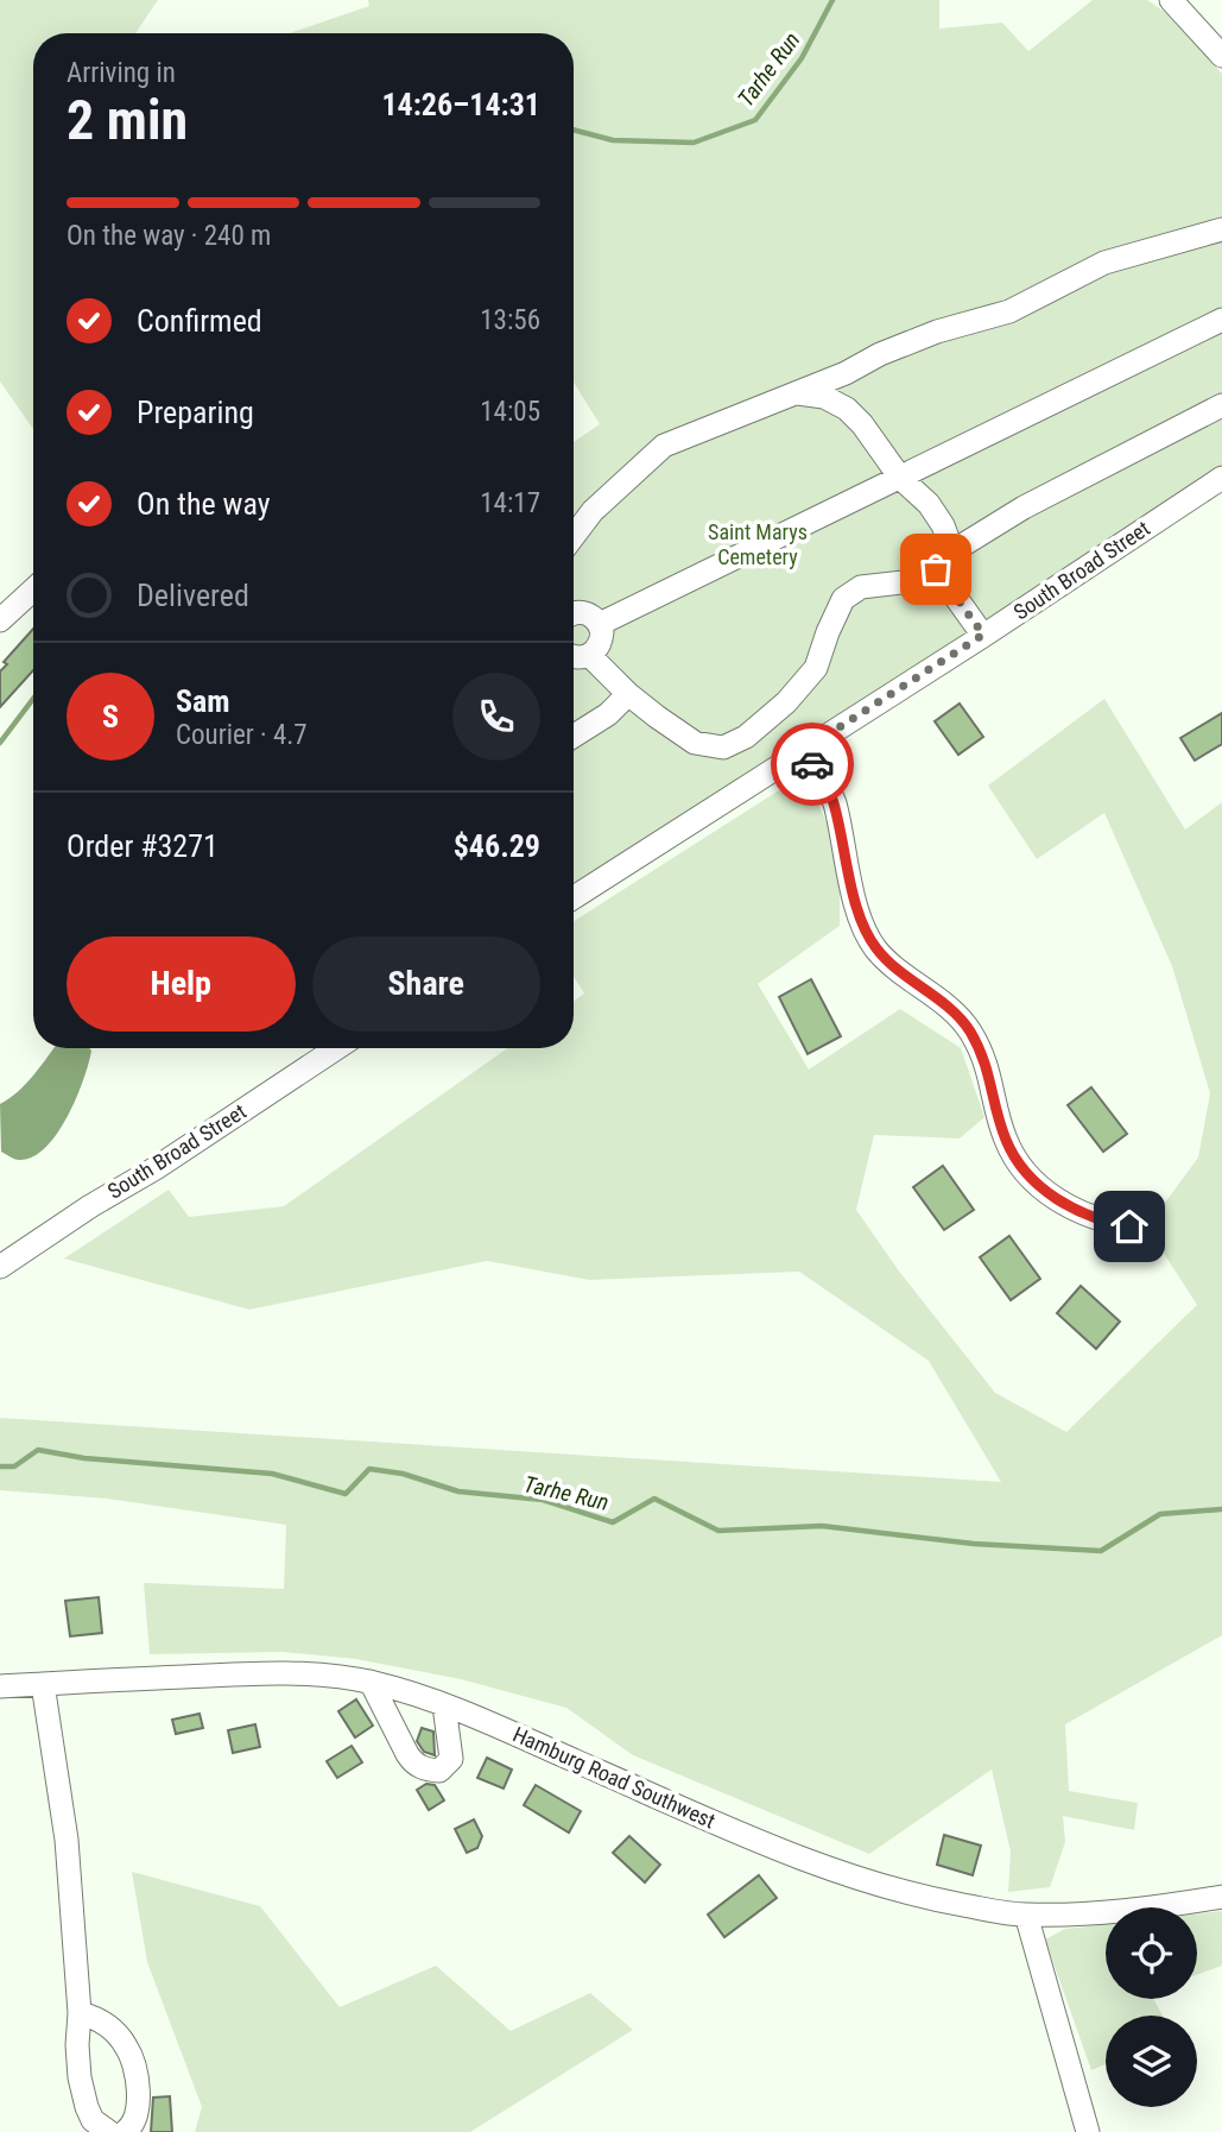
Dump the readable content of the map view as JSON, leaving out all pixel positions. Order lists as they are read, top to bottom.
{
  "streets": {
    "street": ["South Broad Street", "Hamburg Road Southwest"]
  },
  "water": ["Tarhe Run"],
  "parks": ["Saint Marys Cemetery"],
  "page": {
    "heading": ["2 min", "Arriving in", "14:26–14:31"],
    "panel": [
      "Sam",
      "Courier · 4.7",
      "Order #3271",
      "$46.29"
    ],
    "bar": "On the way · 240 m",
    "list": [
      ["Confirmed", "13:56"],
      ["Preparing", "14:05"],
      ["On the way", "14:17"],
      "Delivered"
    ],
    "round": "S",
    "buttons": ["Help", "Share"]
  }
}
